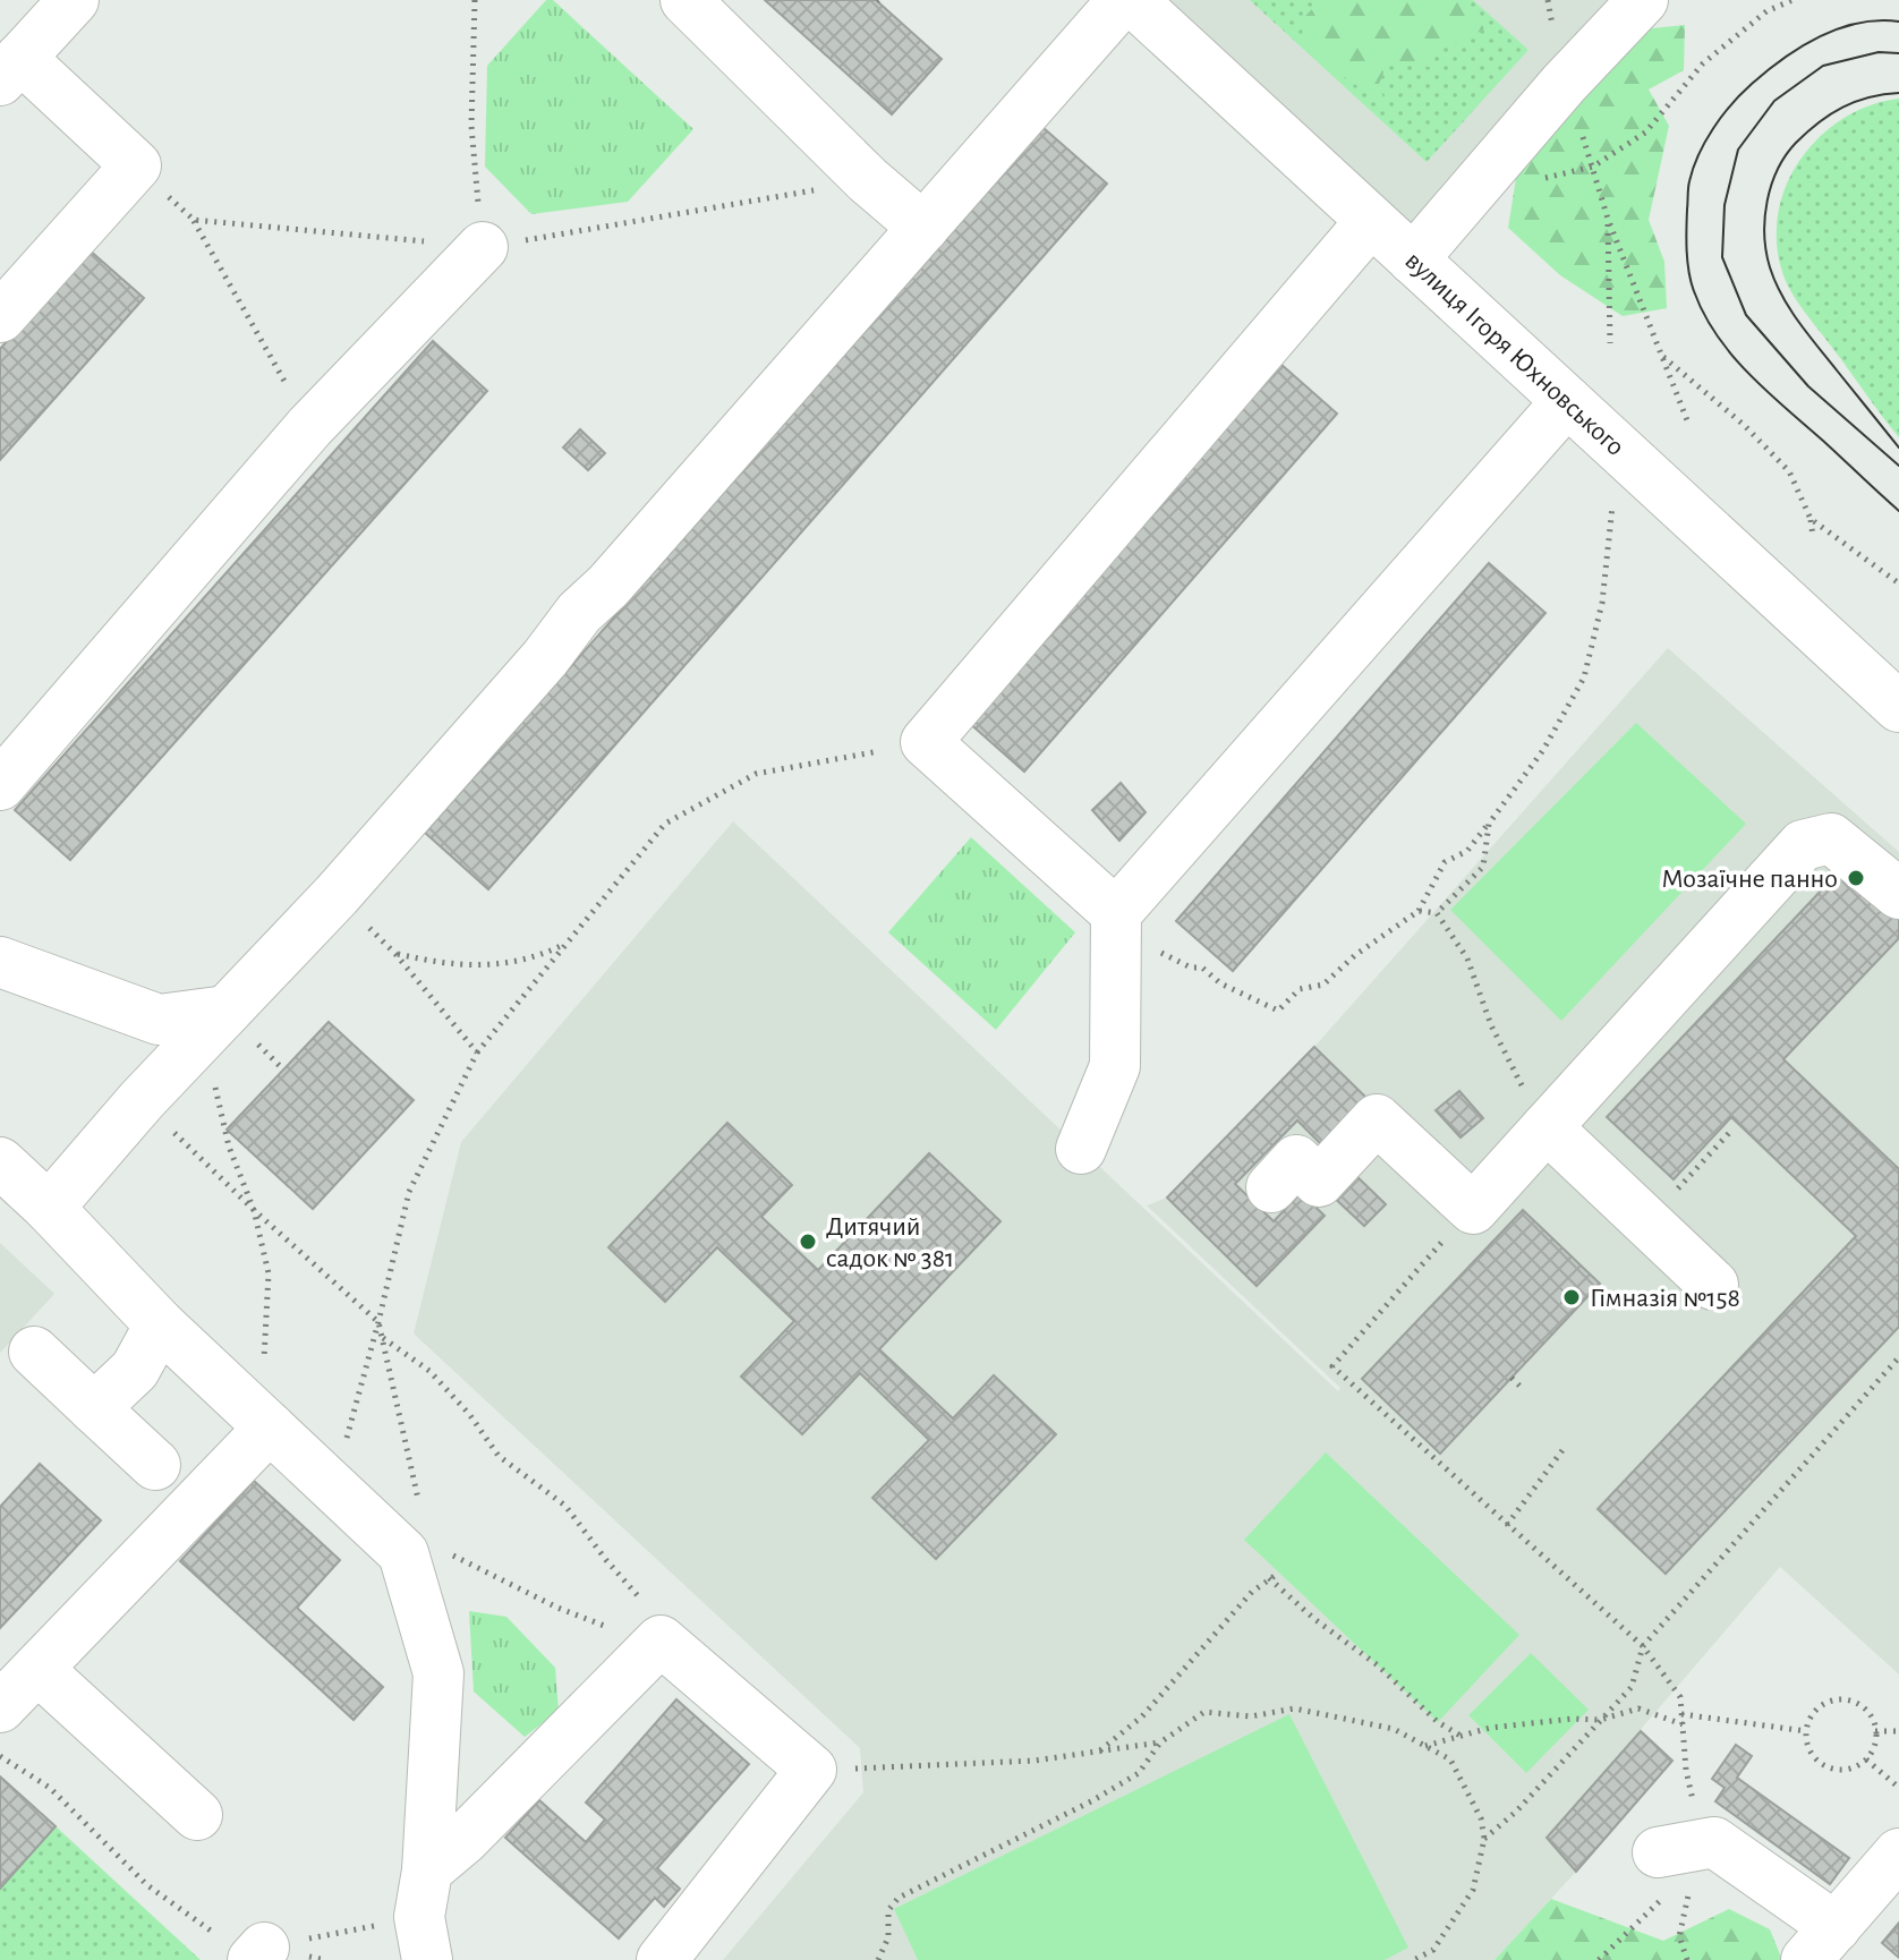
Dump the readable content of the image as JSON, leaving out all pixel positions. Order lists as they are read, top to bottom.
{
  "streets": {
    "street": ["вулиця Ігоря Юхновського"]
  },
  "places": ["Мозаїчне панно", "Дитячий садок № 381", "Гімназія №158"]
}
